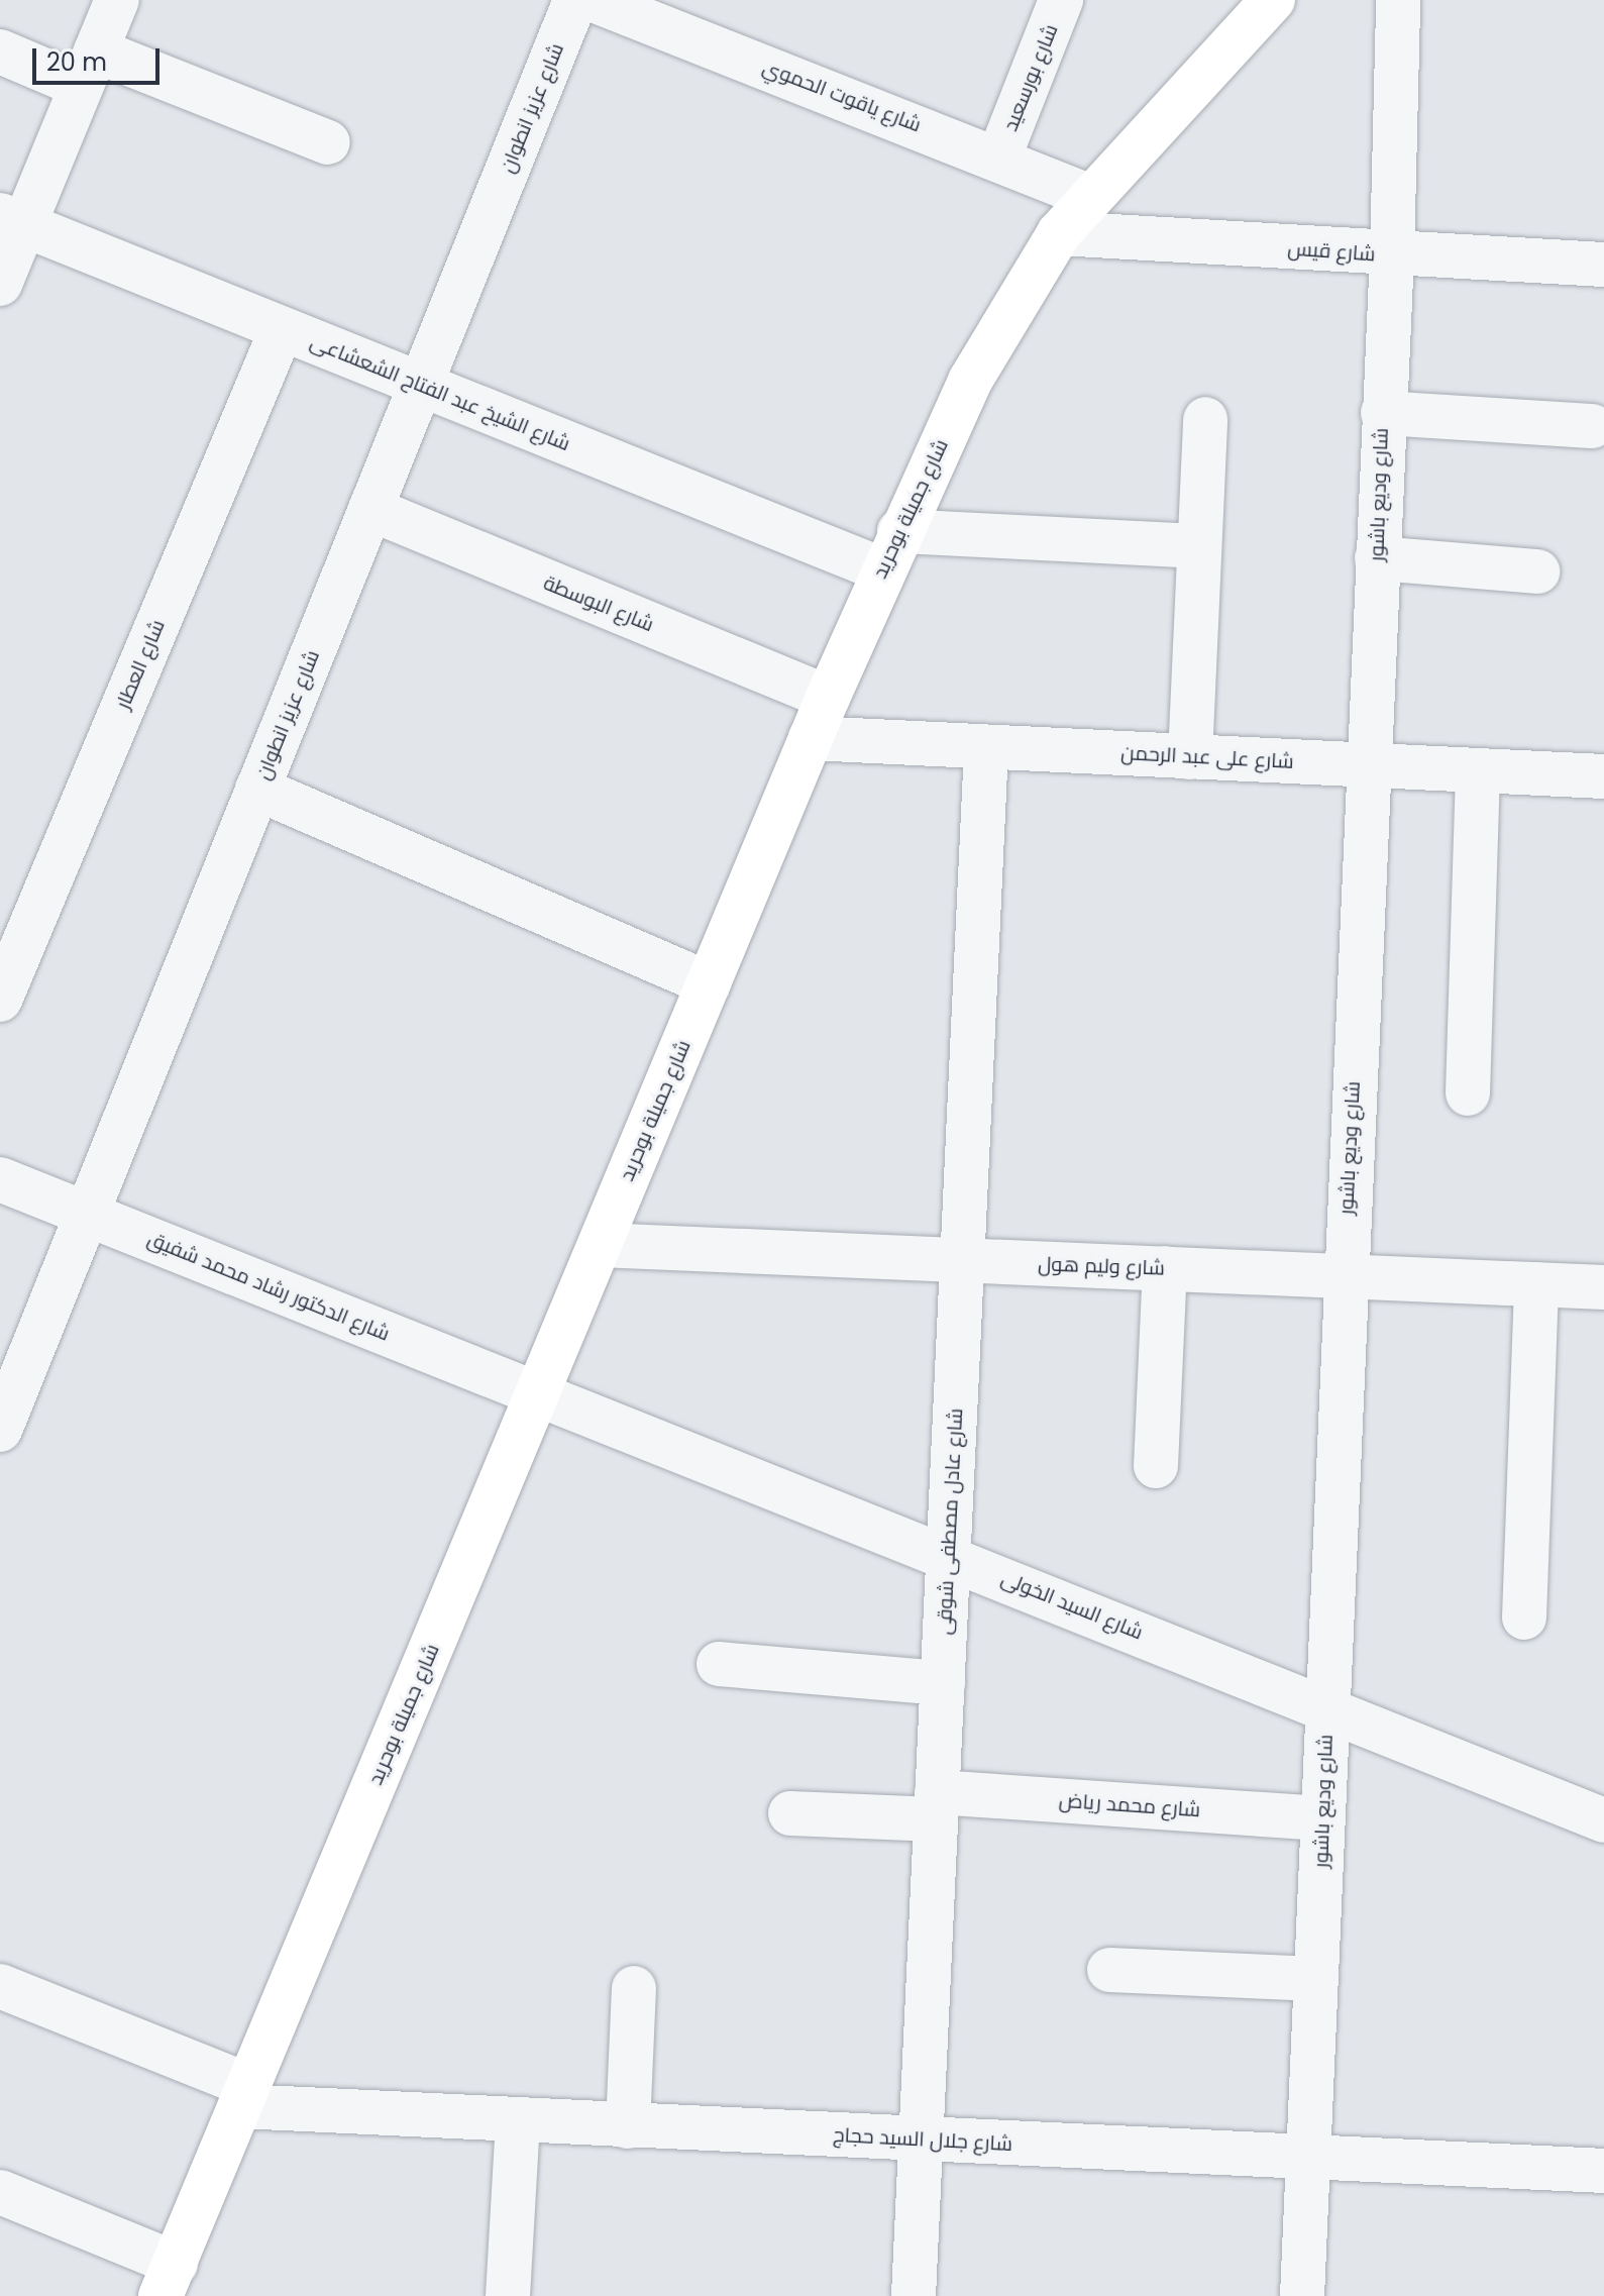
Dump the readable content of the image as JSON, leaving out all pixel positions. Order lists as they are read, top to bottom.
{
  "streets": {
    "main road": ["شارع جميلة بوحريد"],
    "street": [
      "شارع بورسعيد",
      "شارع ياقوت الحموي",
      "شارع عزيز انطوان",
      "شارع قيس",
      "شارع الشيخ عبد الفتاح الشعشاعى",
      "شارع وديع باشور",
      "شارع البوسطة",
      "شارع العطار",
      "شارع على عبد الرحمن",
      "شارع وليم هول",
      "شارع الدكتور رشاد محمد شفيق",
      "شارع عادل مصطفى شوقى",
      "شارع السيد الخولى",
      "شارع محمد رياض",
      "شارع جلال السيد حجاج"
    ]
  },
  "crossings": [
    ["شارع بورسعيد", "شارع ياقوت الحموي"],
    ["شارع ياقوت الحموي", "شارع جميلة بوحريد"],
    ["شارع عزيز انطوان", "شارع الشيخ عبد الفتاح الشعشاعى"],
    ["شارع عزيز انطوان", "شارع البوسطة"],
    ["شارع عزيز انطوان", "شارع الدكتور رشاد محمد شفيق"],
    ["شارع قيس", "شارع وديع باشور"],
    ["شارع قيس", "شارع جميلة بوحريد"],
    ["شارع الشيخ عبد الفتاح الشعشاعى", "شارع جميلة بوحريد"],
    ["شارع الشيخ عبد الفتاح الشعشاعى", "شارع العطار"],
    ["شارع وديع باشور", "شارع على عبد الرحمن"],
    ["شارع وديع باشور", "شارع وليم هول"],
    ["شارع وديع باشور", "شارع السيد الخولى"],
    ["شارع وديع باشور", "شارع محمد رياض"],
    ["شارع وديع باشور", "شارع جلال السيد حجاج"],
    ["شارع جميلة بوحريد", "شارع البوسطة"],
    ["شارع جميلة بوحريد", "شارع على عبد الرحمن"],
    ["شارع جميلة بوحريد", "شارع وليم هول"],
    ["شارع جميلة بوحريد", "شارع الدكتور رشاد محمد شفيق"],
    ["شارع جميلة بوحريد", "شارع السيد الخولى"],
    ["شارع جميلة بوحريد", "شارع جلال السيد حجاج"],
    ["شارع على عبد الرحمن", "شارع عادل مصطفى شوقى"],
    ["شارع وليم هول", "شارع عادل مصطفى شوقى"],
    ["شارع الدكتور رشاد محمد شفيق", "شارع السيد الخولى"],
    ["شارع عادل مصطفى شوقى", "شارع السيد الخولى"],
    ["شارع عادل مصطفى شوقى", "شارع محمد رياض"],
    ["شارع عادل مصطفى شوقى", "شارع جلال السيد حجاج"]
  ],
  "scale_bar": "20 m"
}
